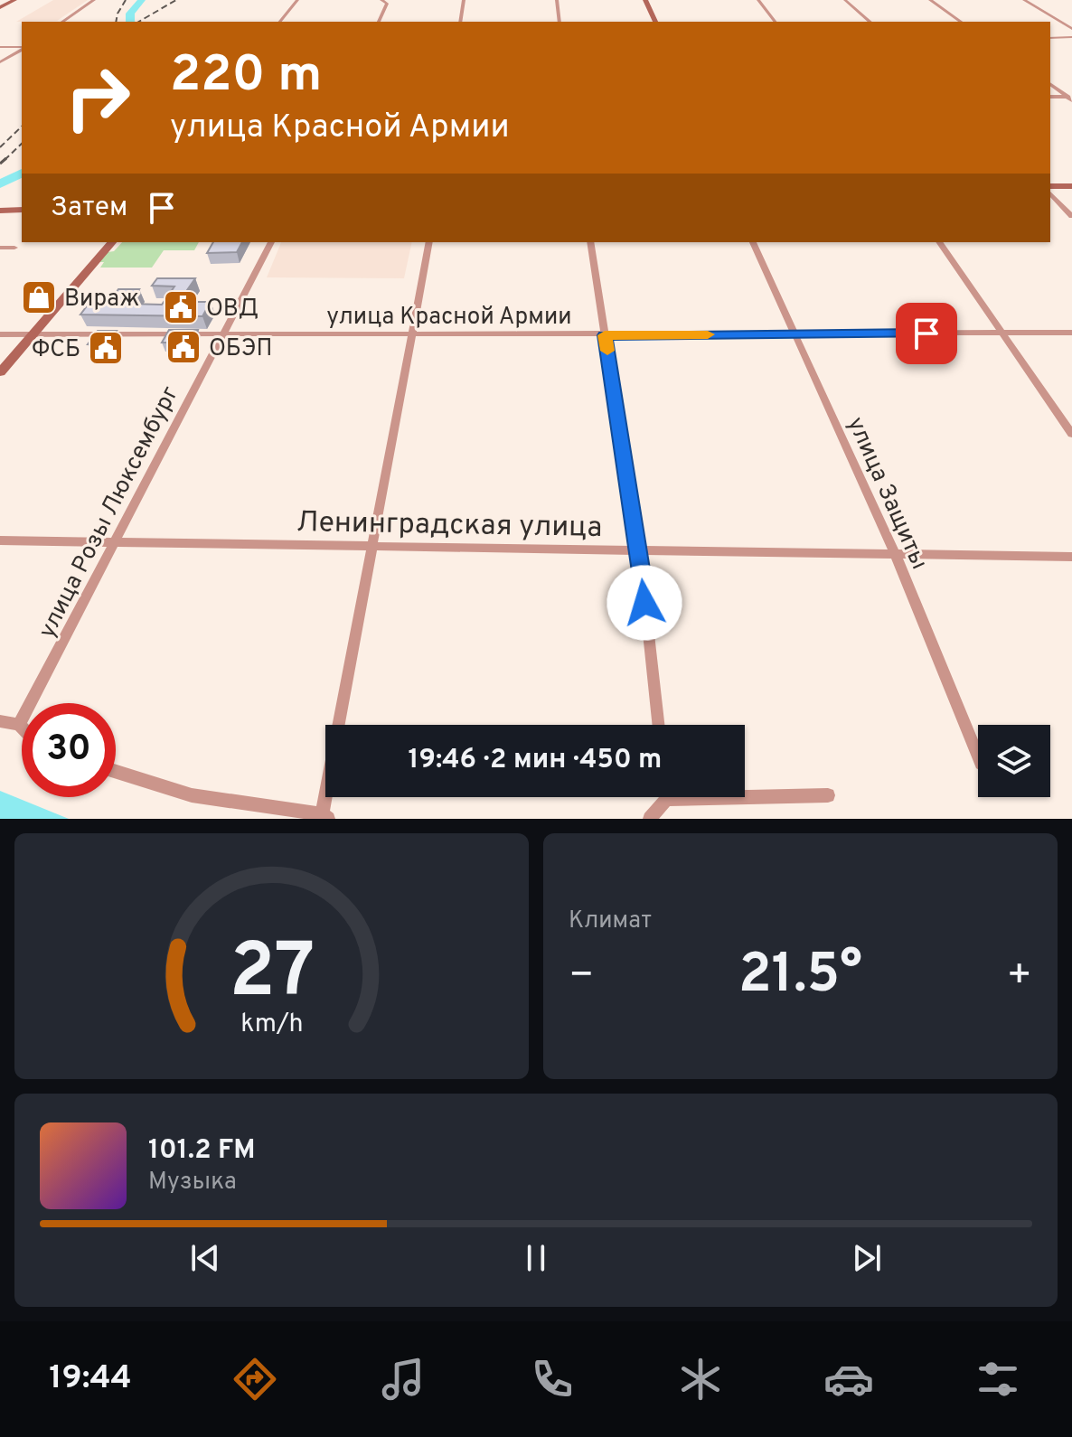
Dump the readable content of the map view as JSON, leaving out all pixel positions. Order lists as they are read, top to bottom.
{
  "streets": {
    "street": [
      "улица Красной Армии",
      "улица Защиты",
      "улица Розы Люксембург",
      "Ленинградская улица"
    ]
  },
  "crossings": [
    ["улица Красной Армии", "улица Защиты"],
    ["улица Красной Армии", "улица Розы Люксембург"],
    ["улица Защиты", "Ленинградская улица"],
    ["улица Розы Люксембург", "Ленинградская улица"]
  ],
  "places": {
    "shop": ["Вираж"],
    "public building": ["ОВД", "ОБЭП", "ФСБ"]
  },
  "page": {
    "turn": ["220 m", "улица Красной Армии"],
    "then": "Затем",
    "limit": "30",
    "trip": "19:46 · 2 мин · 450 m",
    "tile": "Климат",
    "heat": ["−", "21.5°", "+"],
    "song": ["101.2 FM", "Музыка"],
    "tabs": "19:44",
    "gauge": ["27", "km/h"]
  }
}
